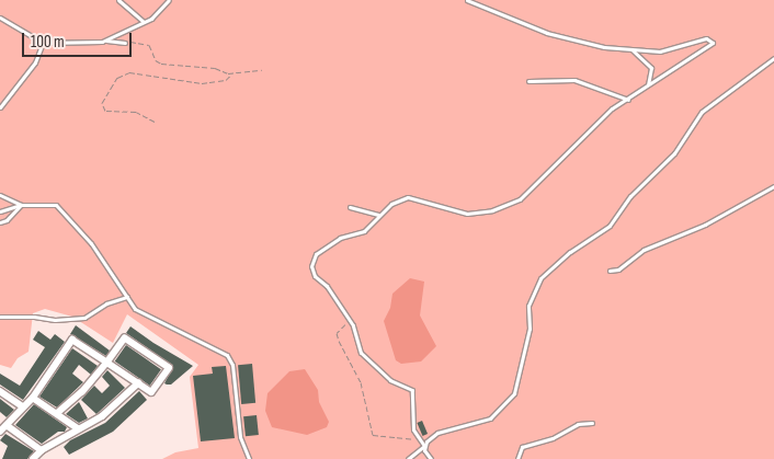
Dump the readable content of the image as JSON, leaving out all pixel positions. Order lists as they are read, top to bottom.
{
  "scale_bar": "100 m"
}
